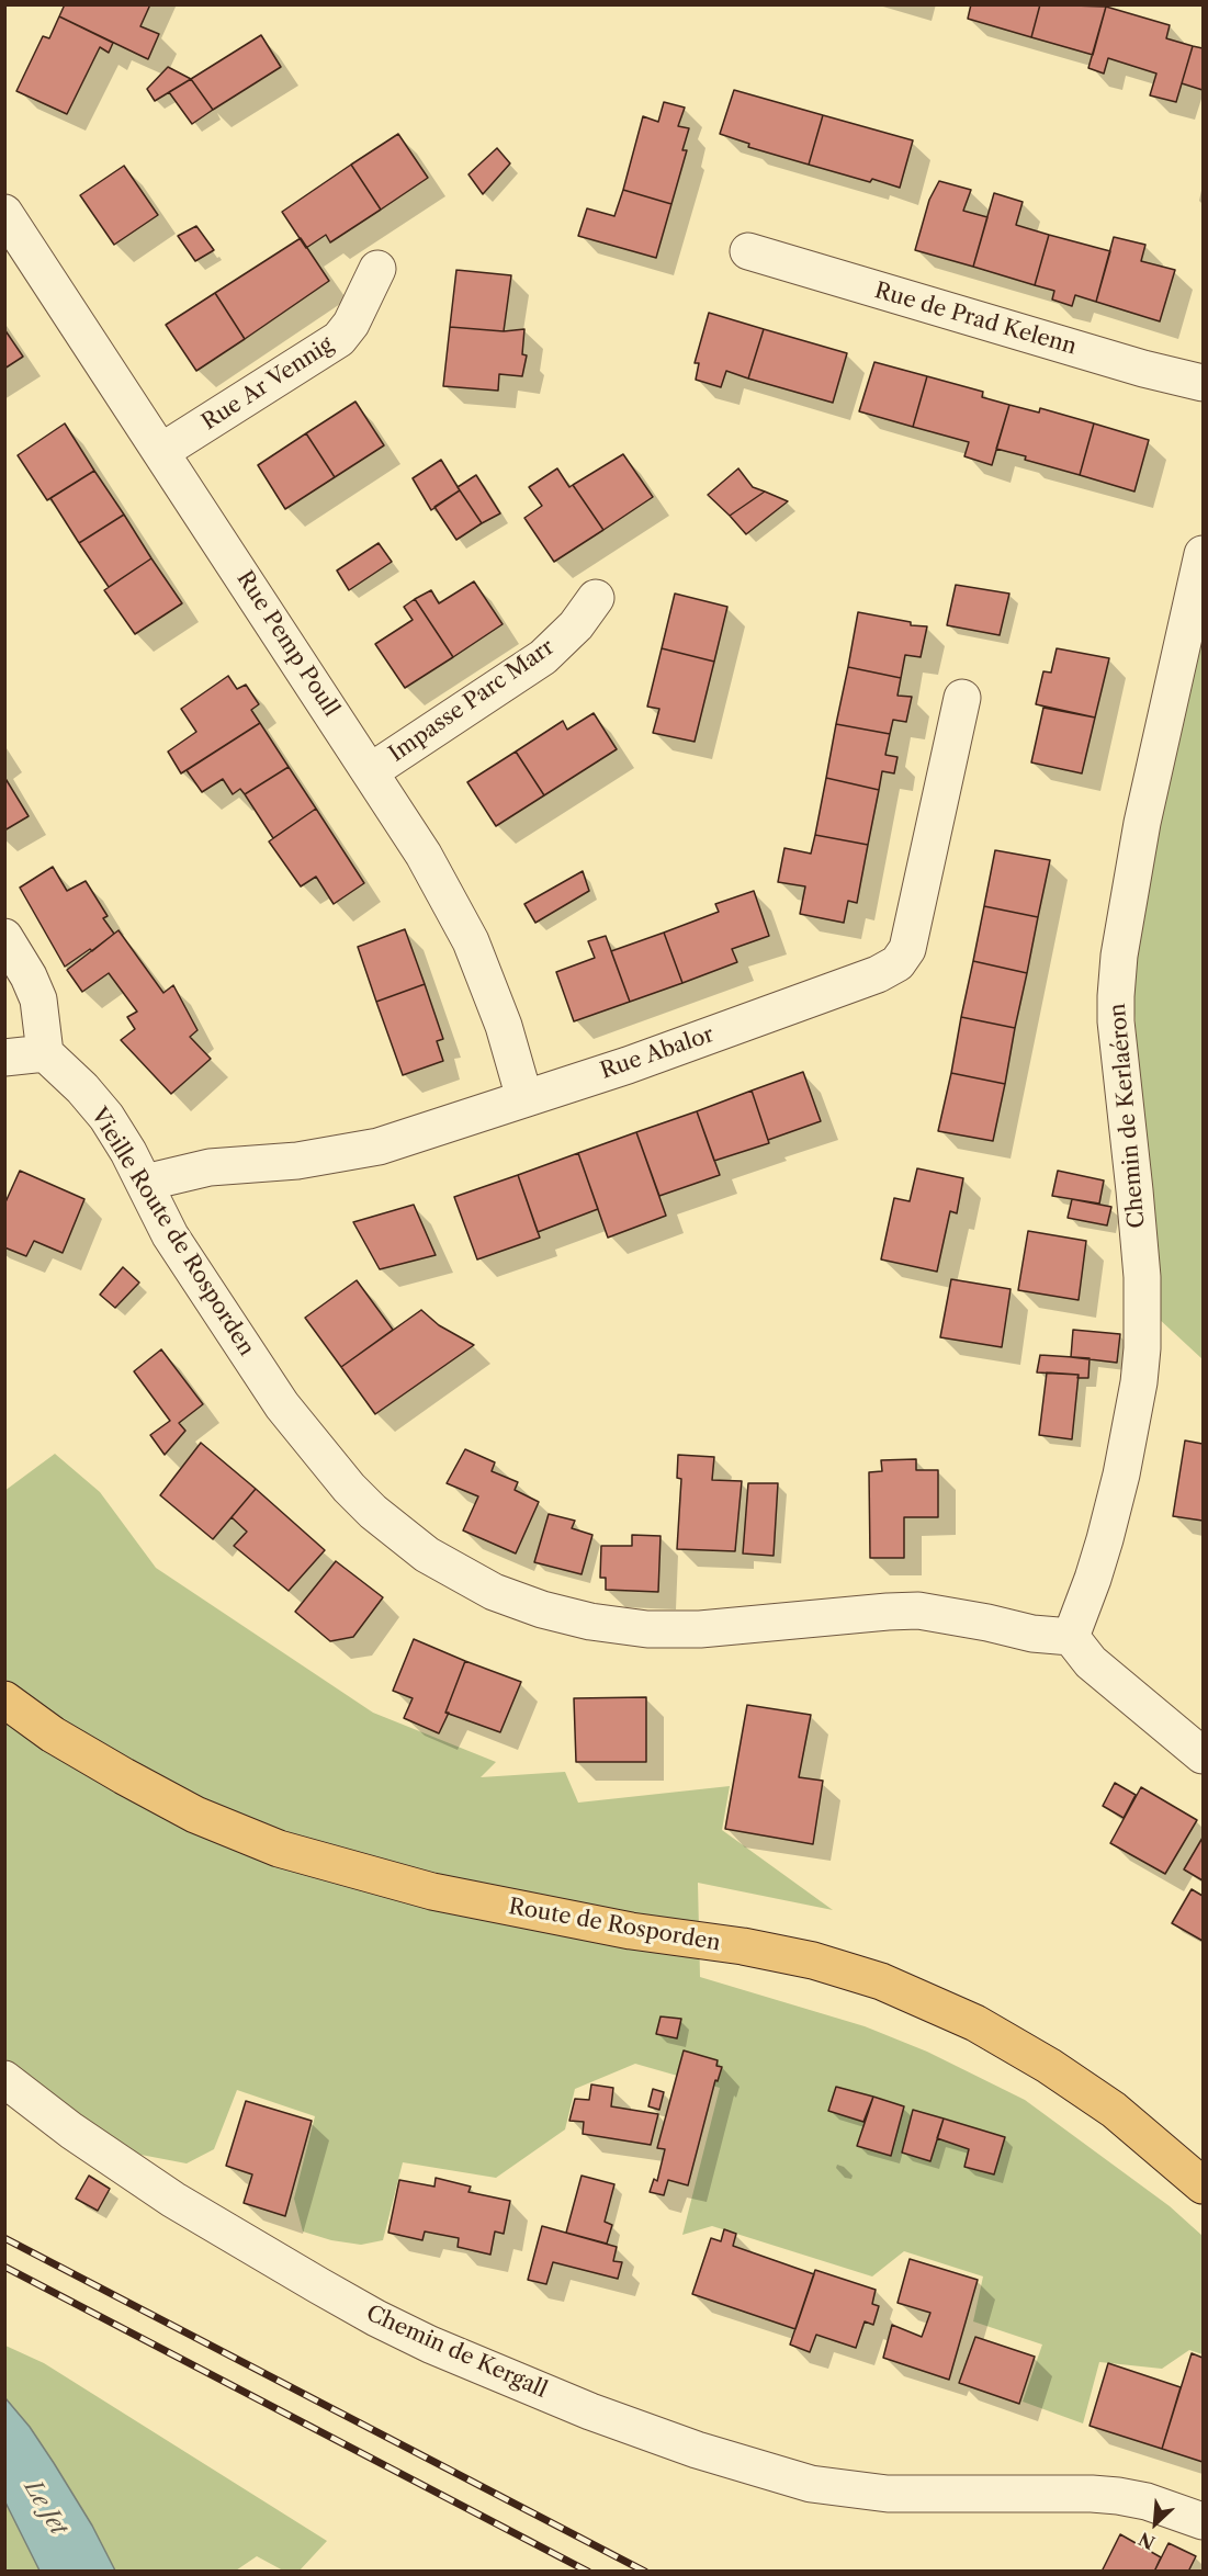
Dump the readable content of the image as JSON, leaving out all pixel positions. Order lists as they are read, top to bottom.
{
  "streets": {
    "main road": ["Route de Rosporden"],
    "street": [
      "Rue de Prad Kelenn",
      "Rue Ar Vennig",
      "Rue Pemp Poull",
      "Impasse Parc Marr",
      "Rue Abalor",
      "Chemin de Kerlaéron",
      "Vieille Route de Rosporden",
      "Chemin de Kergall"
    ]
  },
  "crossings": [
    ["Rue Ar Vennig", "Rue Pemp Poull"],
    ["Rue Pemp Poull", "Impasse Parc Marr"],
    ["Rue Pemp Poull", "Rue Abalor"],
    ["Rue Abalor", "Vieille Route de Rosporden"],
    ["Chemin de Kerlaéron", "Vieille Route de Rosporden"]
  ],
  "water": ["Le Jet"],
  "north": "bottom left"
}
